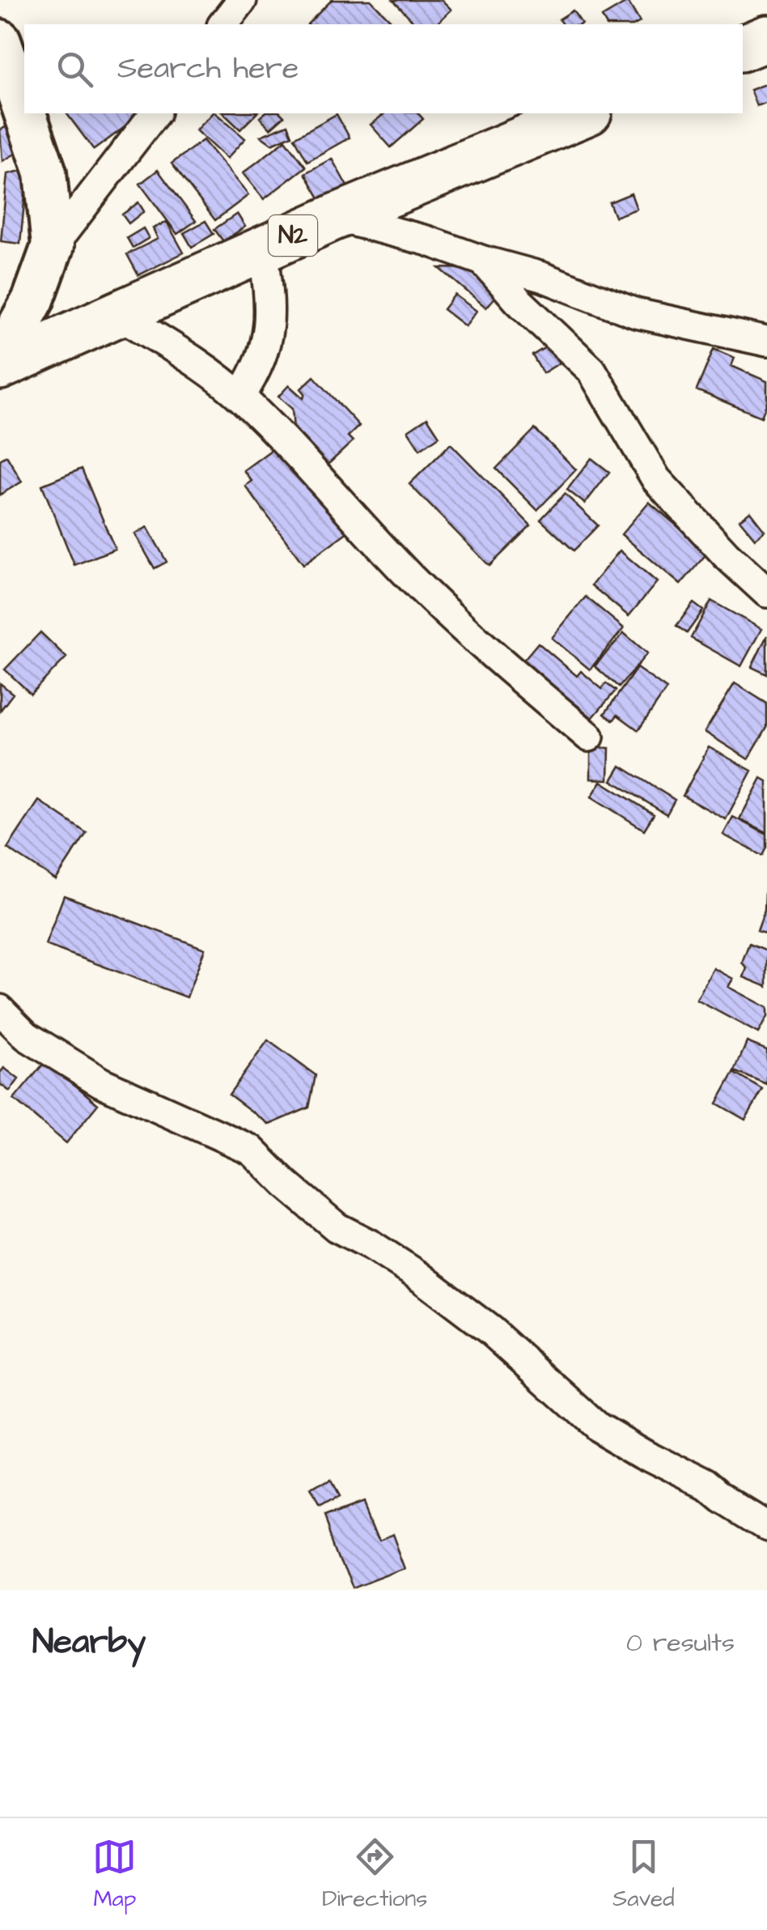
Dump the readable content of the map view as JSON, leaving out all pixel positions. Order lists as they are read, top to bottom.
{
  "streets": {
    "highway": ["N2"]
  },
  "page": {
    "search": "Search here",
    "heading": ["Nearby", "0 results"],
    "nav": ["Map", "Directions", "Saved"]
  }
}
